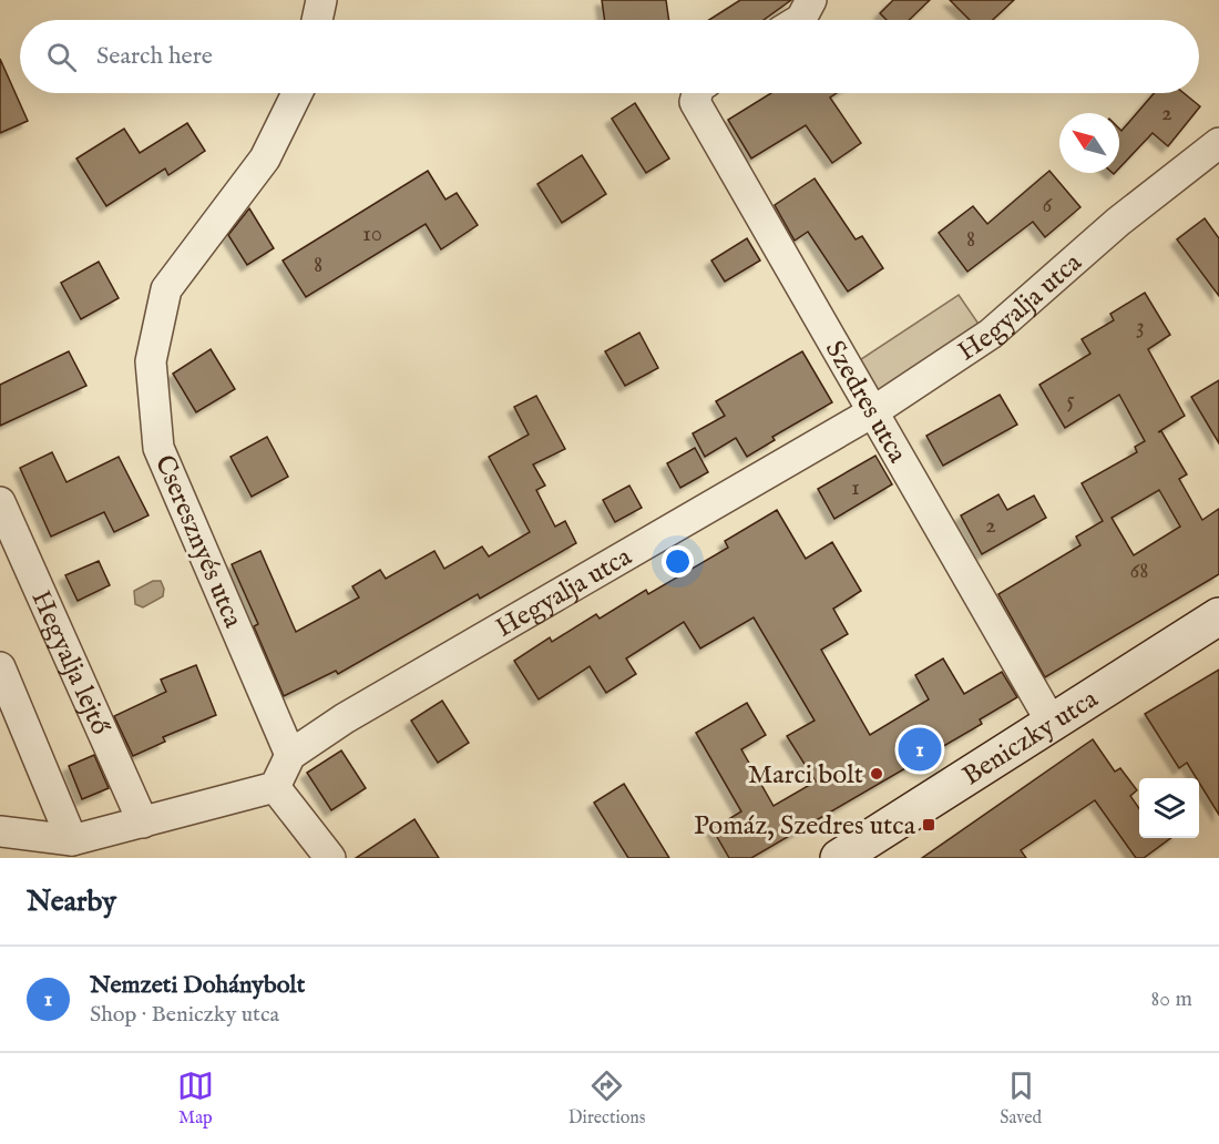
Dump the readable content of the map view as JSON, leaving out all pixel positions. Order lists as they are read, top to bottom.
{
  "streets": {
    "main road": ["Beniczky utca"],
    "street": [
      "Hegyalja utca",
      "Szedres utca",
      "Cseresznyés utca",
      "Hegyalja lejtő"
    ]
  },
  "crossings": [
    ["Hegyalja utca", "Szedres utca"],
    ["Hegyalja utca", "Cseresznyés utca"],
    ["Szedres utca", "Beniczky utca"]
  ],
  "places": {
    "other": ["Marci bolt"],
    "transit": ["Pomáz, Szedres utca"]
  },
  "house_numbers": [
    "2",
    "6",
    "10",
    "8",
    "8",
    "3",
    "5",
    "1",
    "2",
    "68"
  ],
  "north": "top left",
  "page": {
    "search": "Search here",
    "pins": "1",
    "heading": "Nearby",
    "list": [
      {
        "mark": "1",
        "name": "Nemzeti Dohánybolt",
        "note": "Shop · Beniczky utca",
        "value": "80 m"
      }
    ],
    "nav": ["Map", "Directions", "Saved"]
  }
}
